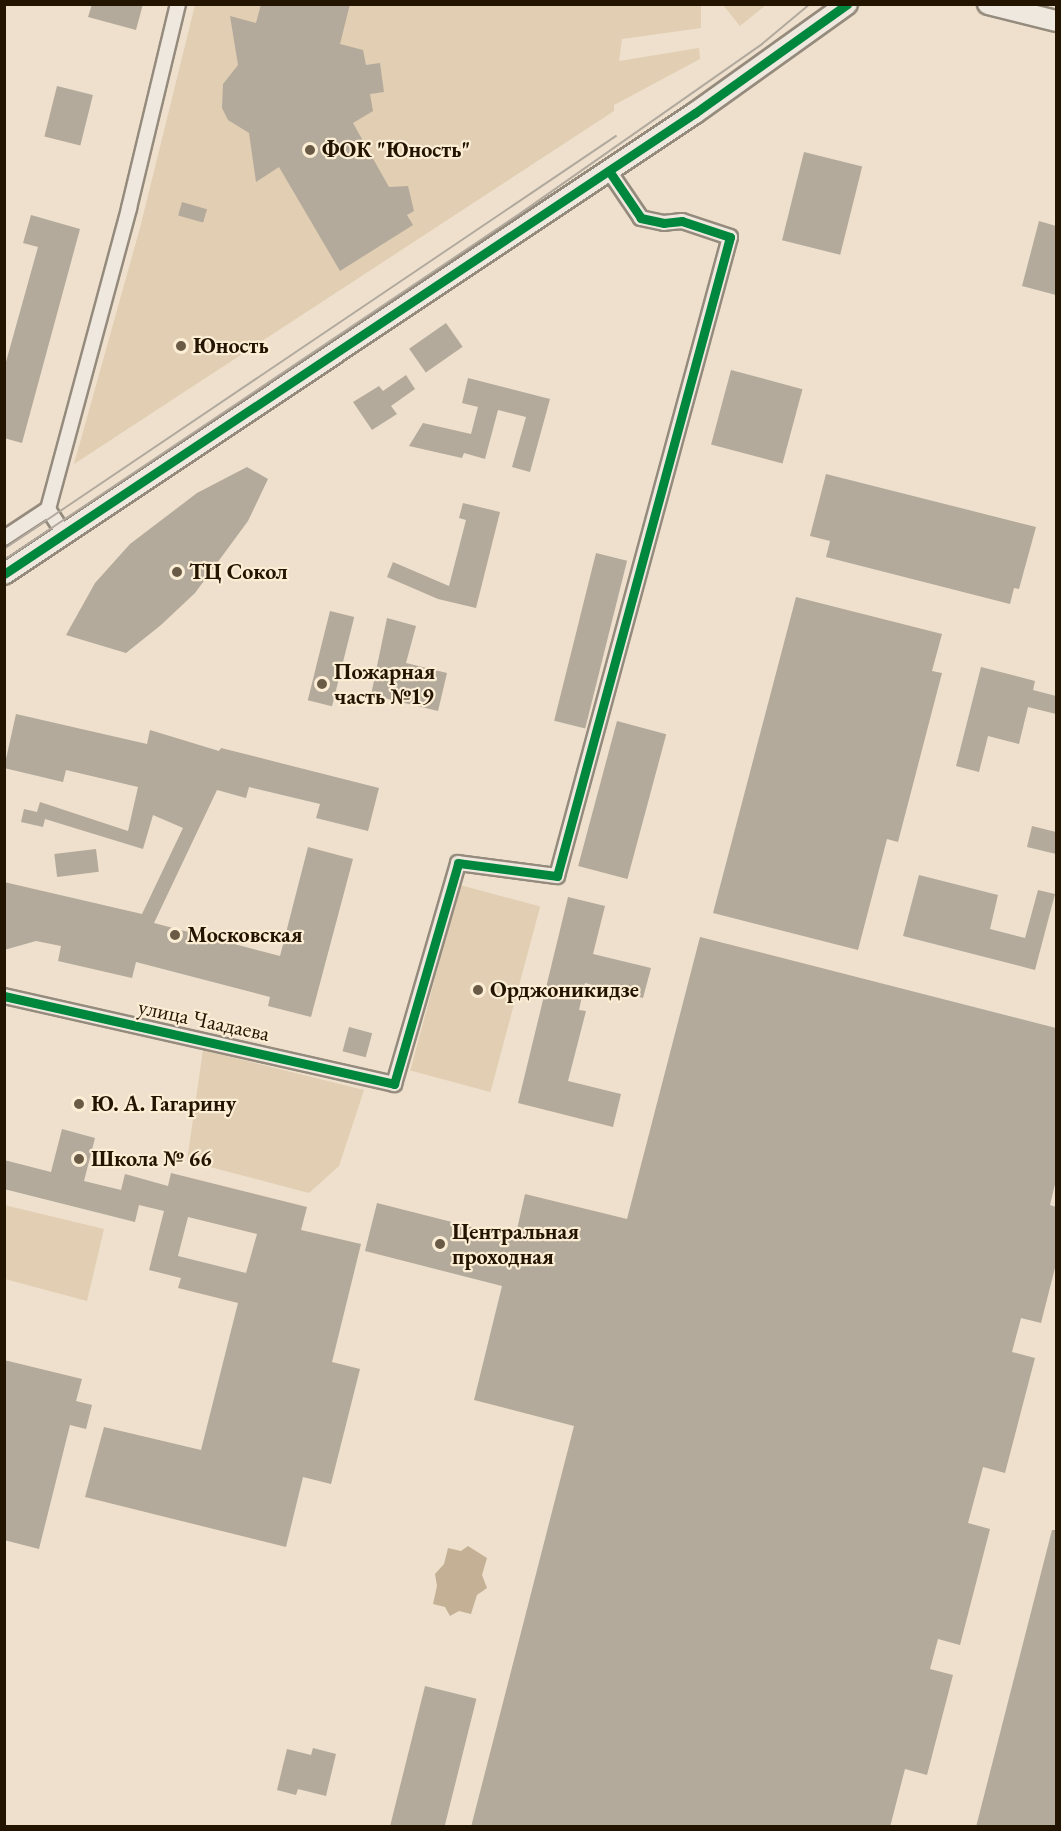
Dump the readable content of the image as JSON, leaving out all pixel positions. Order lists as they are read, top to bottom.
{
  "streets": {
    "street": ["улица Чаадаева"]
  },
  "places": [
    "ФОК \"Юность\"",
    "Юность",
    "ТЦ Сокол",
    "Пожарная часть №19",
    "Московская",
    "Орджоникидзе",
    "Ю. А. Гагарину",
    "Школа № 66",
    "Центральная проходная"
  ]
}
